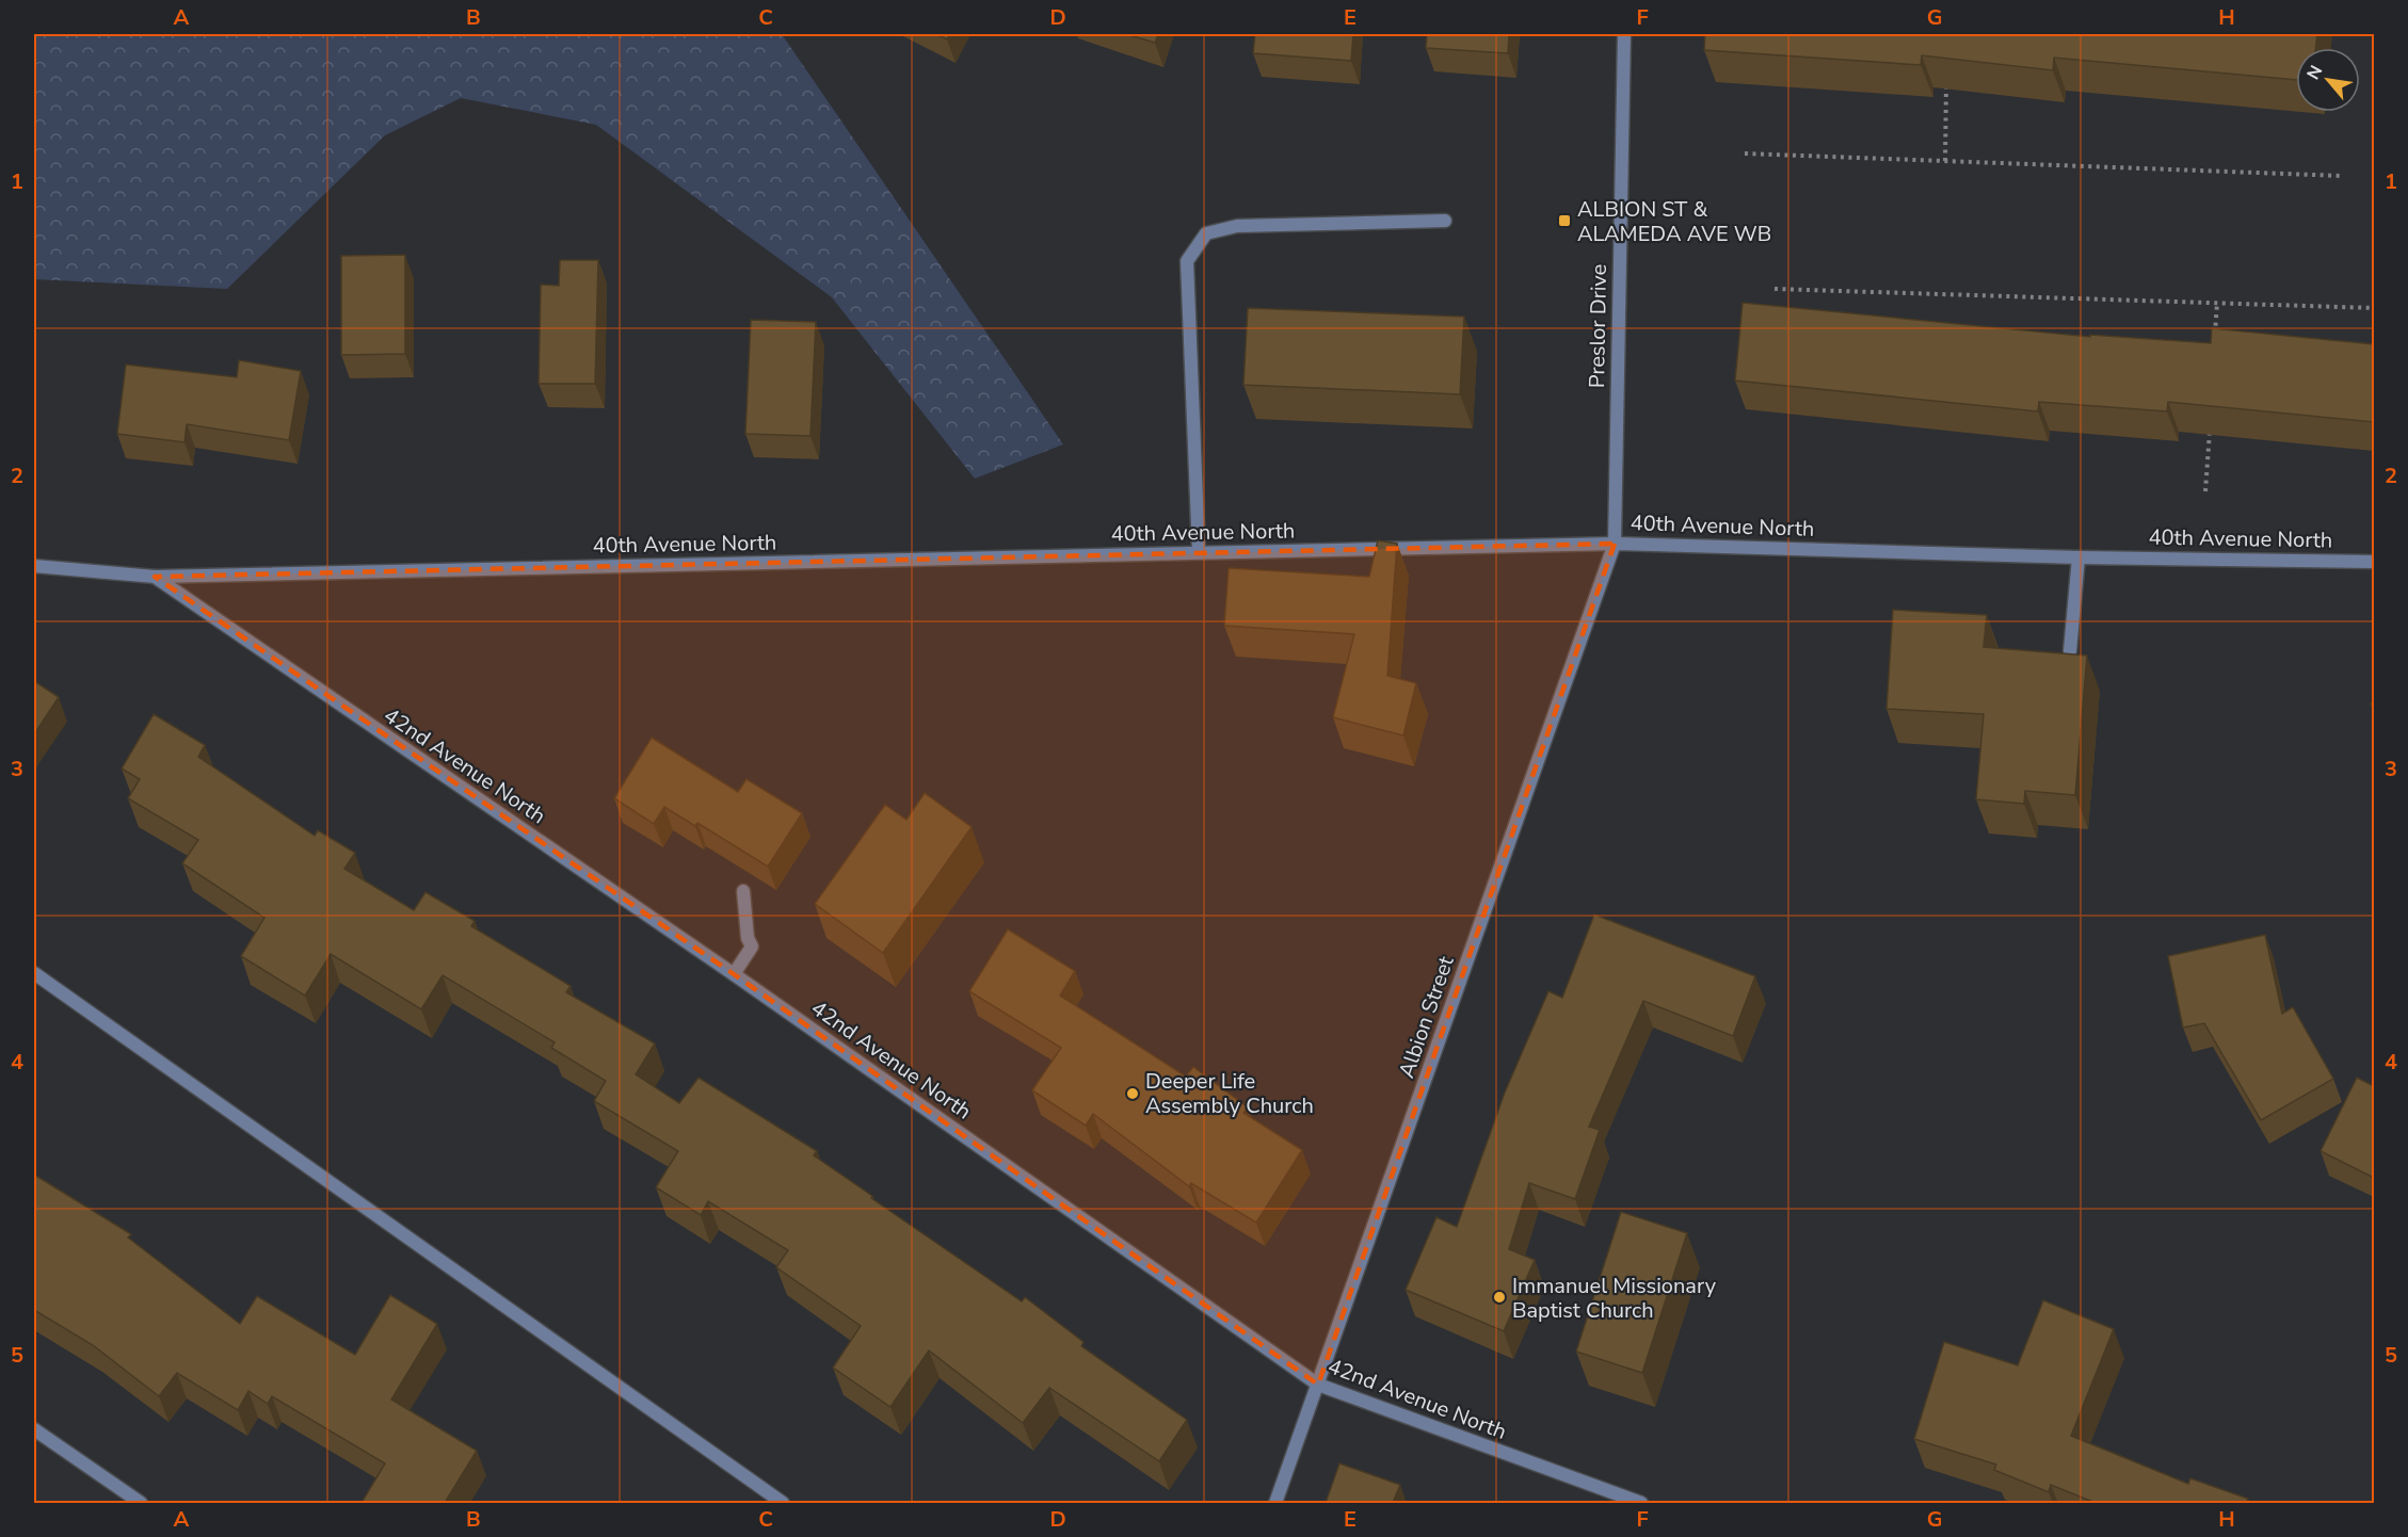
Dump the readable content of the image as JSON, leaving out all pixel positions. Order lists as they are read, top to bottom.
{
  "streets": {
    "street": [
      "Preslor Drive",
      "40th Avenue North",
      "42nd Avenue North",
      "Albion Street"
    ]
  },
  "crossings": [
    ["Preslor Drive", "40th Avenue North"],
    ["Preslor Drive", "Albion Street"],
    ["40th Avenue North", "42nd Avenue North"],
    ["40th Avenue North", "Albion Street"],
    ["42nd Avenue North", "Albion Street"]
  ],
  "places": {
    "transit": ["ALBION ST & ALAMEDA AVE WB"],
    "other": ["Deeper Life Assembly Church", "Immanuel Missionary Baptist Church"]
  },
  "north": "top left",
  "grid": {
    "columns": [
      "A",
      "B",
      "C",
      "D",
      "E",
      "F",
      "G",
      "H"
    ],
    "rows": [
      "1",
      "2",
      "3",
      "4",
      "5"
    ]
  }
}
